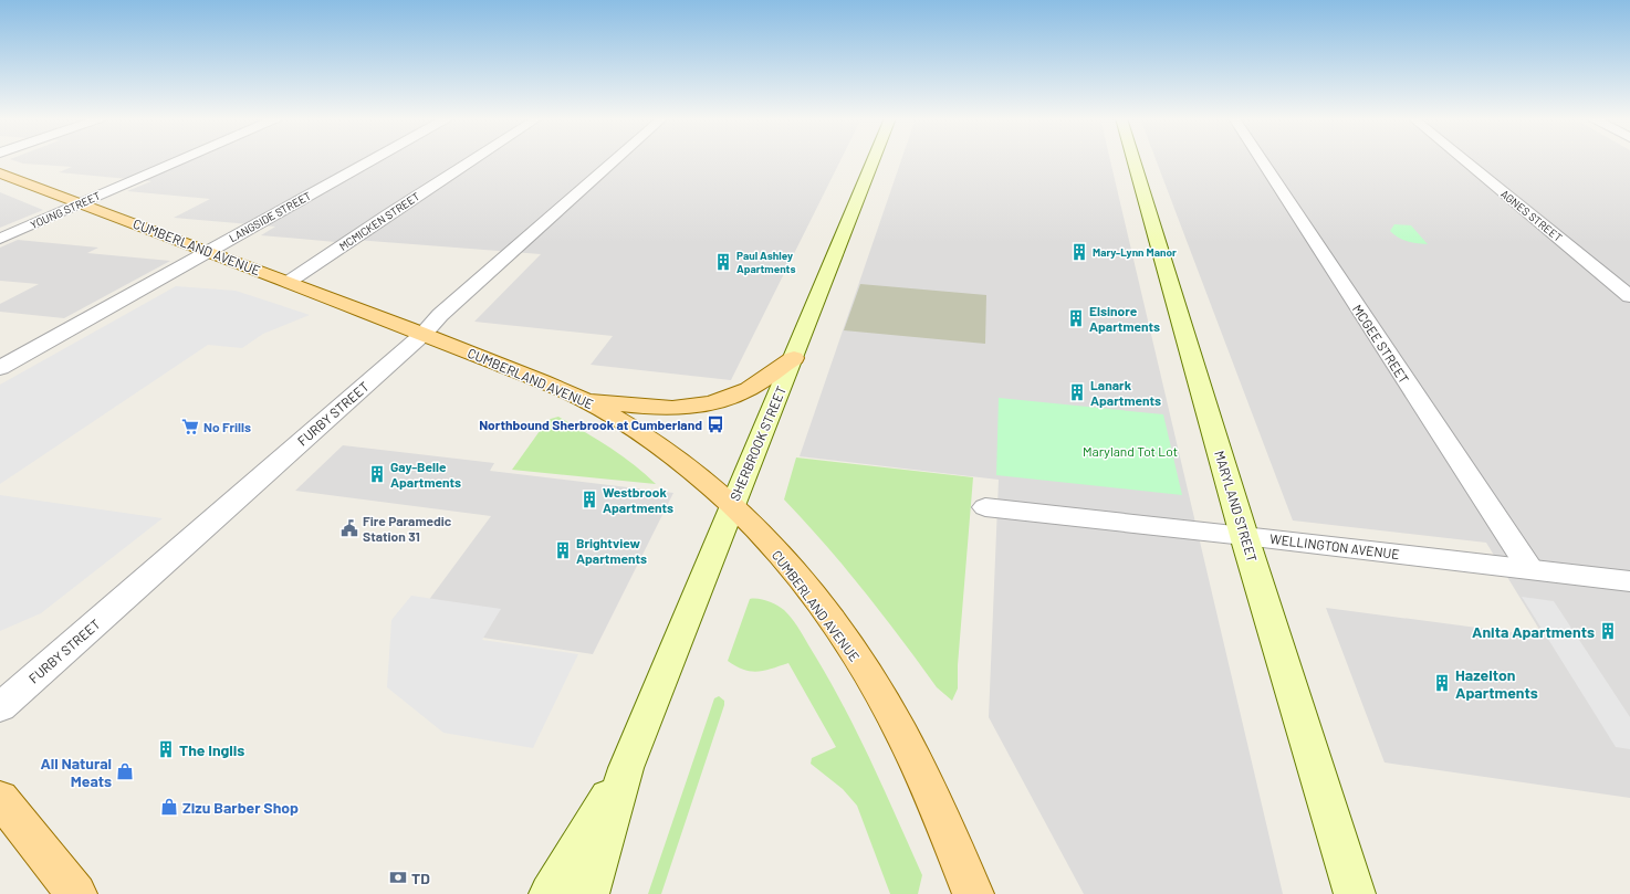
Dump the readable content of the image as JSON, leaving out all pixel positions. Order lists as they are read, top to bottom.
{
  "streets": {
    "main road": ["CUMBERLAND AVENUE", "SHERBROOK STREET", "MARYLAND STREET"],
    "street": [
      "YOUNG STREET",
      "AGNES STREET",
      "LANGSIDE STREET",
      "MCMICKEN STREET",
      "MCGEE STREET",
      "FURBY STREET",
      "WELLINGTON AVENUE"
    ]
  },
  "crossings": [
    ["YOUNG STREET", "CUMBERLAND AVENUE"],
    ["LANGSIDE STREET", "CUMBERLAND AVENUE"],
    ["MCMICKEN STREET", "CUMBERLAND AVENUE"],
    ["CUMBERLAND AVENUE", "FURBY STREET"],
    ["CUMBERLAND AVENUE", "SHERBROOK STREET"],
    ["MCGEE STREET", "WELLINGTON AVENUE"],
    ["MARYLAND STREET", "WELLINGTON AVENUE"]
  ],
  "parks": ["Maryland Tot Lot"],
  "places": {
    "building": [
      "Mary-Lynn Manor",
      "Paul Ashley Apartments",
      "Elsinore Apartments",
      "Lanark Apartments",
      "Gay-Belle Apartments",
      "Westbrook Apartments",
      "Brightview Apartments",
      "Anita Apartments",
      "Hazelton Apartments",
      "The Inglis"
    ],
    "bus stop": ["Northbound Sherbrook at Cumberland"],
    "supermarket": ["No Frills"],
    "public building": ["Fire Paramedic Station 31"],
    "shop": ["All Natural Meats", "Zizu Barber Shop"],
    "bank": ["TD"]
  }
}
